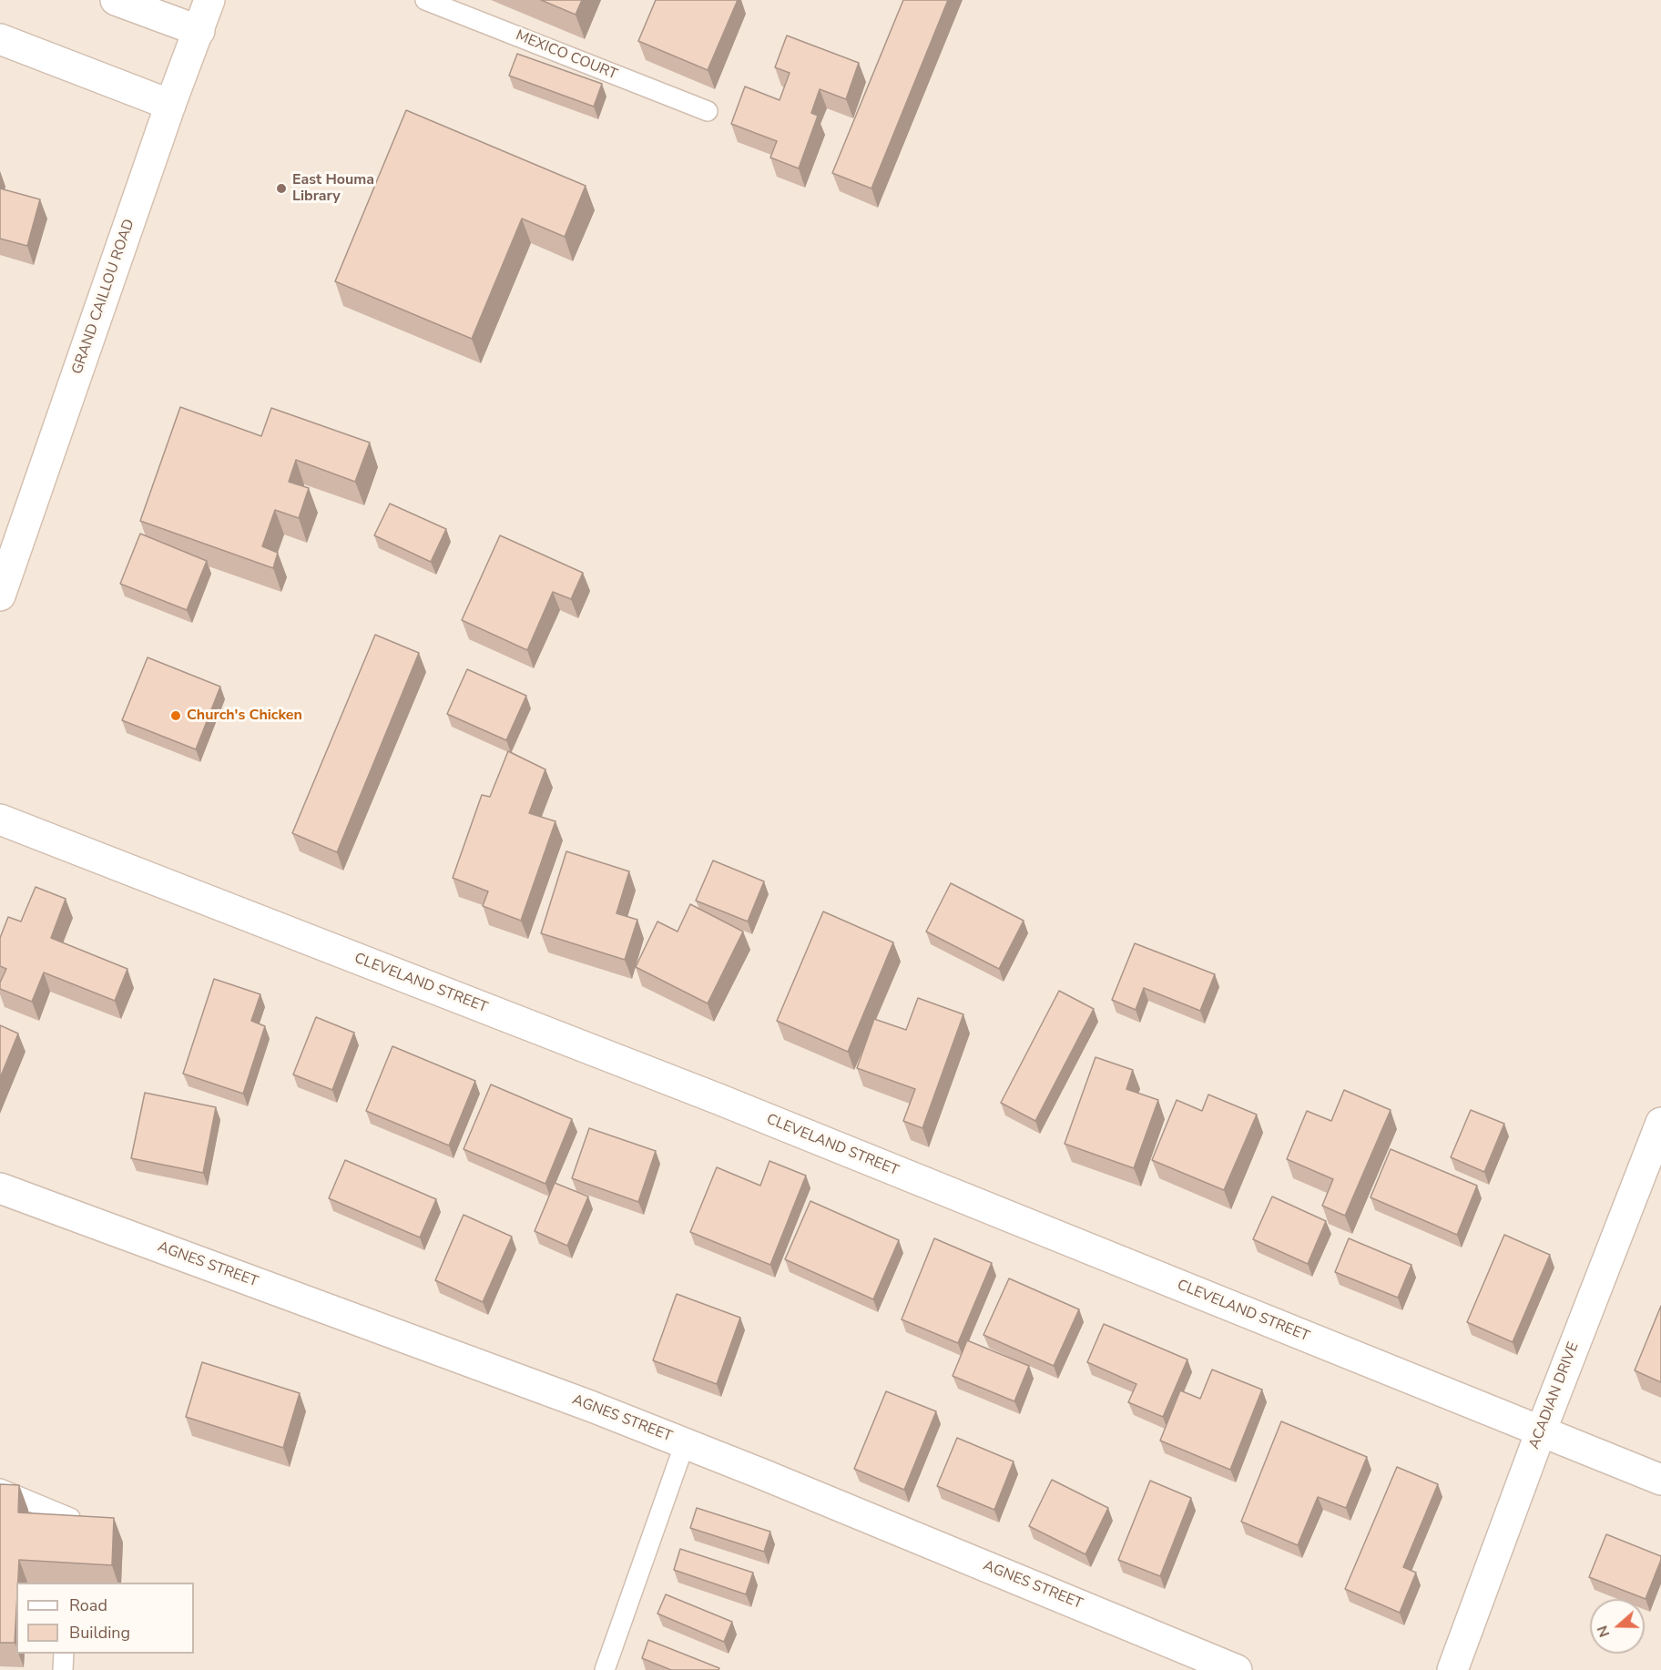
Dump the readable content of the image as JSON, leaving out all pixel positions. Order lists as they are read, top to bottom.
{
  "streets": {
    "street": [
      "GRAND CAILLOU ROAD",
      "CLEVELAND STREET",
      "AGNES STREET",
      "ACADIAN DRIVE"
    ],
    "lane": ["MEXICO COURT"]
  },
  "crossings": [
    ["CLEVELAND STREET", "ACADIAN DRIVE"]
  ],
  "places": ["East Houma Library", "Church's Chicken"],
  "legend": ["Road", "Building"],
  "north": "left"
}
